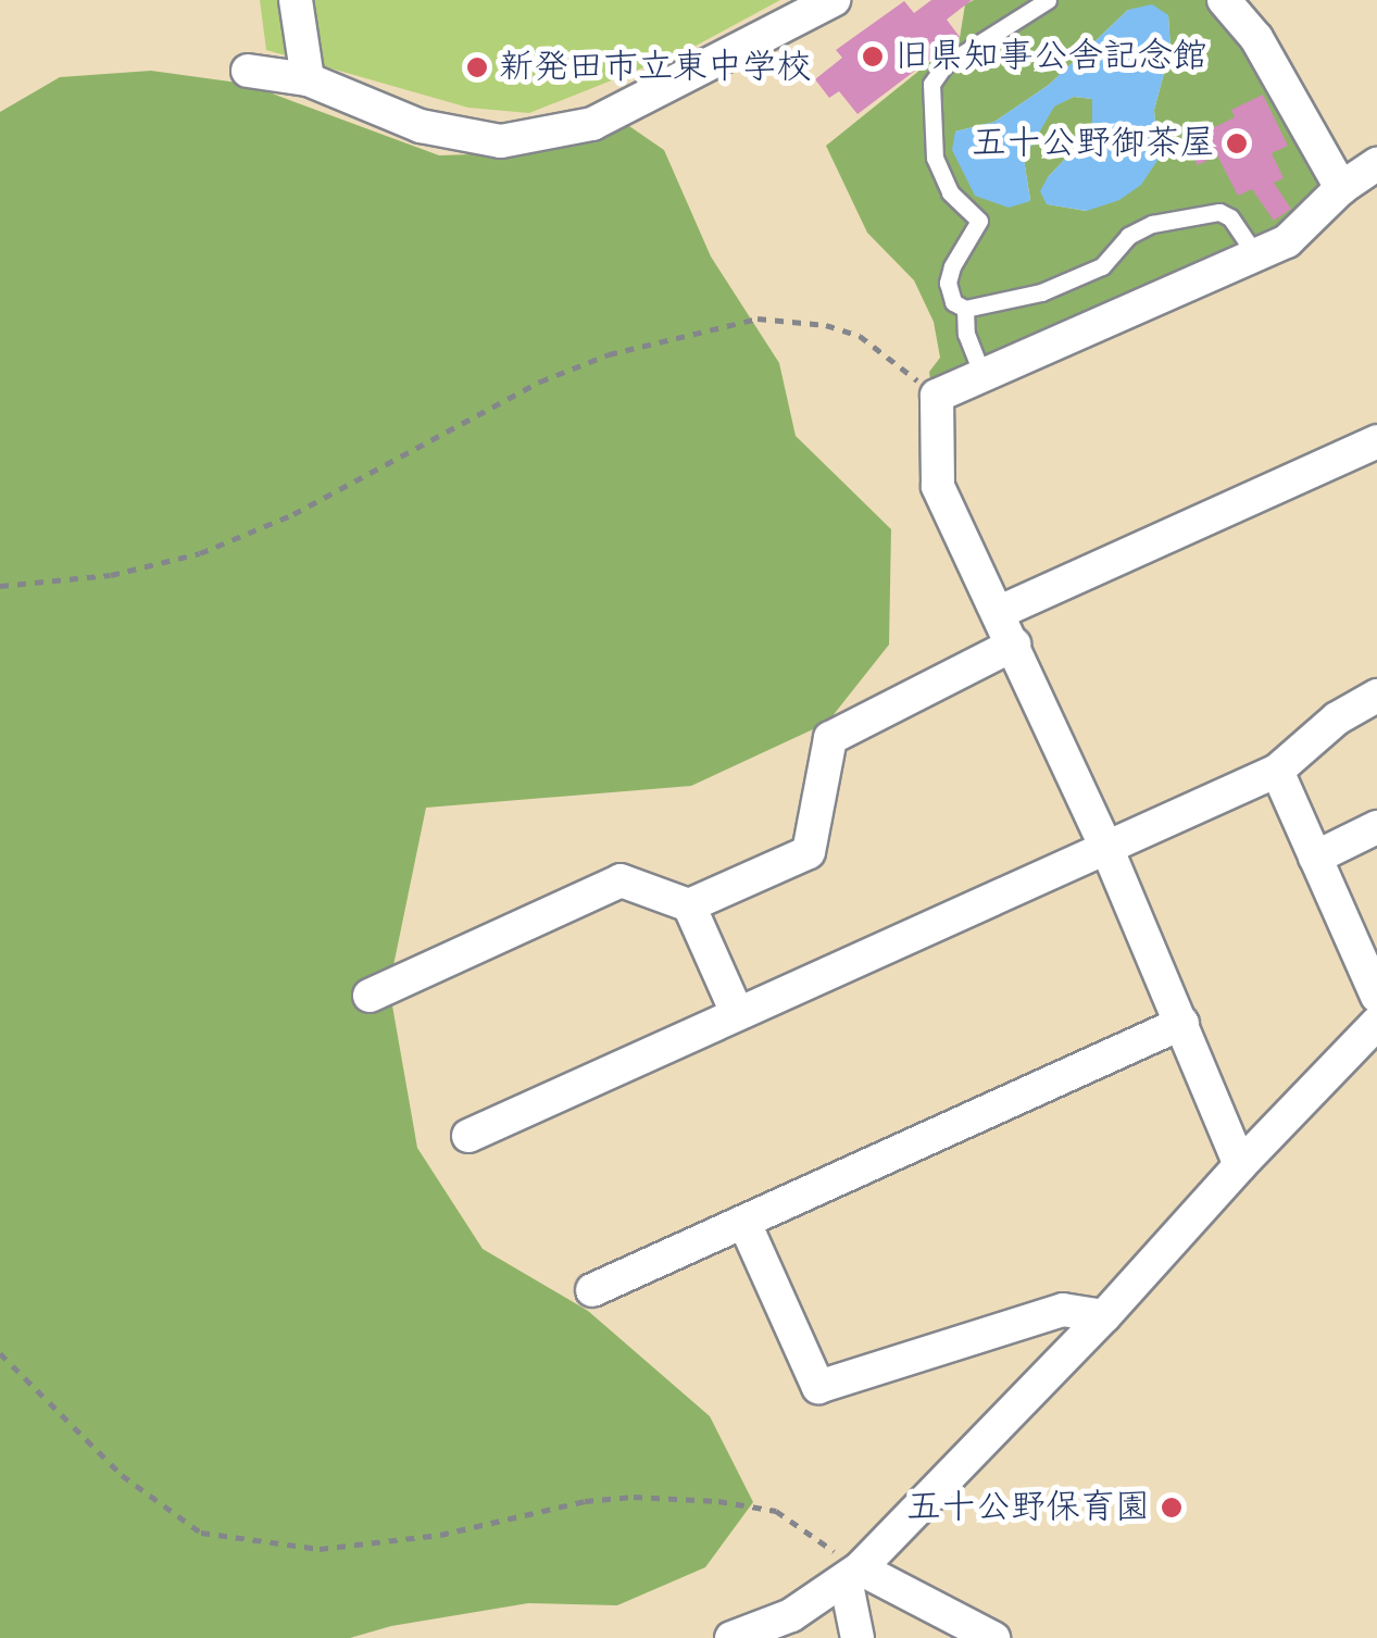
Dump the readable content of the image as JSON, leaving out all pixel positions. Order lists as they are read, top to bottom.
{
  "places": [
    "旧県知事公舎記念館",
    "新発田市立東中学校",
    "五十公野御茶屋",
    "五十公野保育園"
  ]
}
